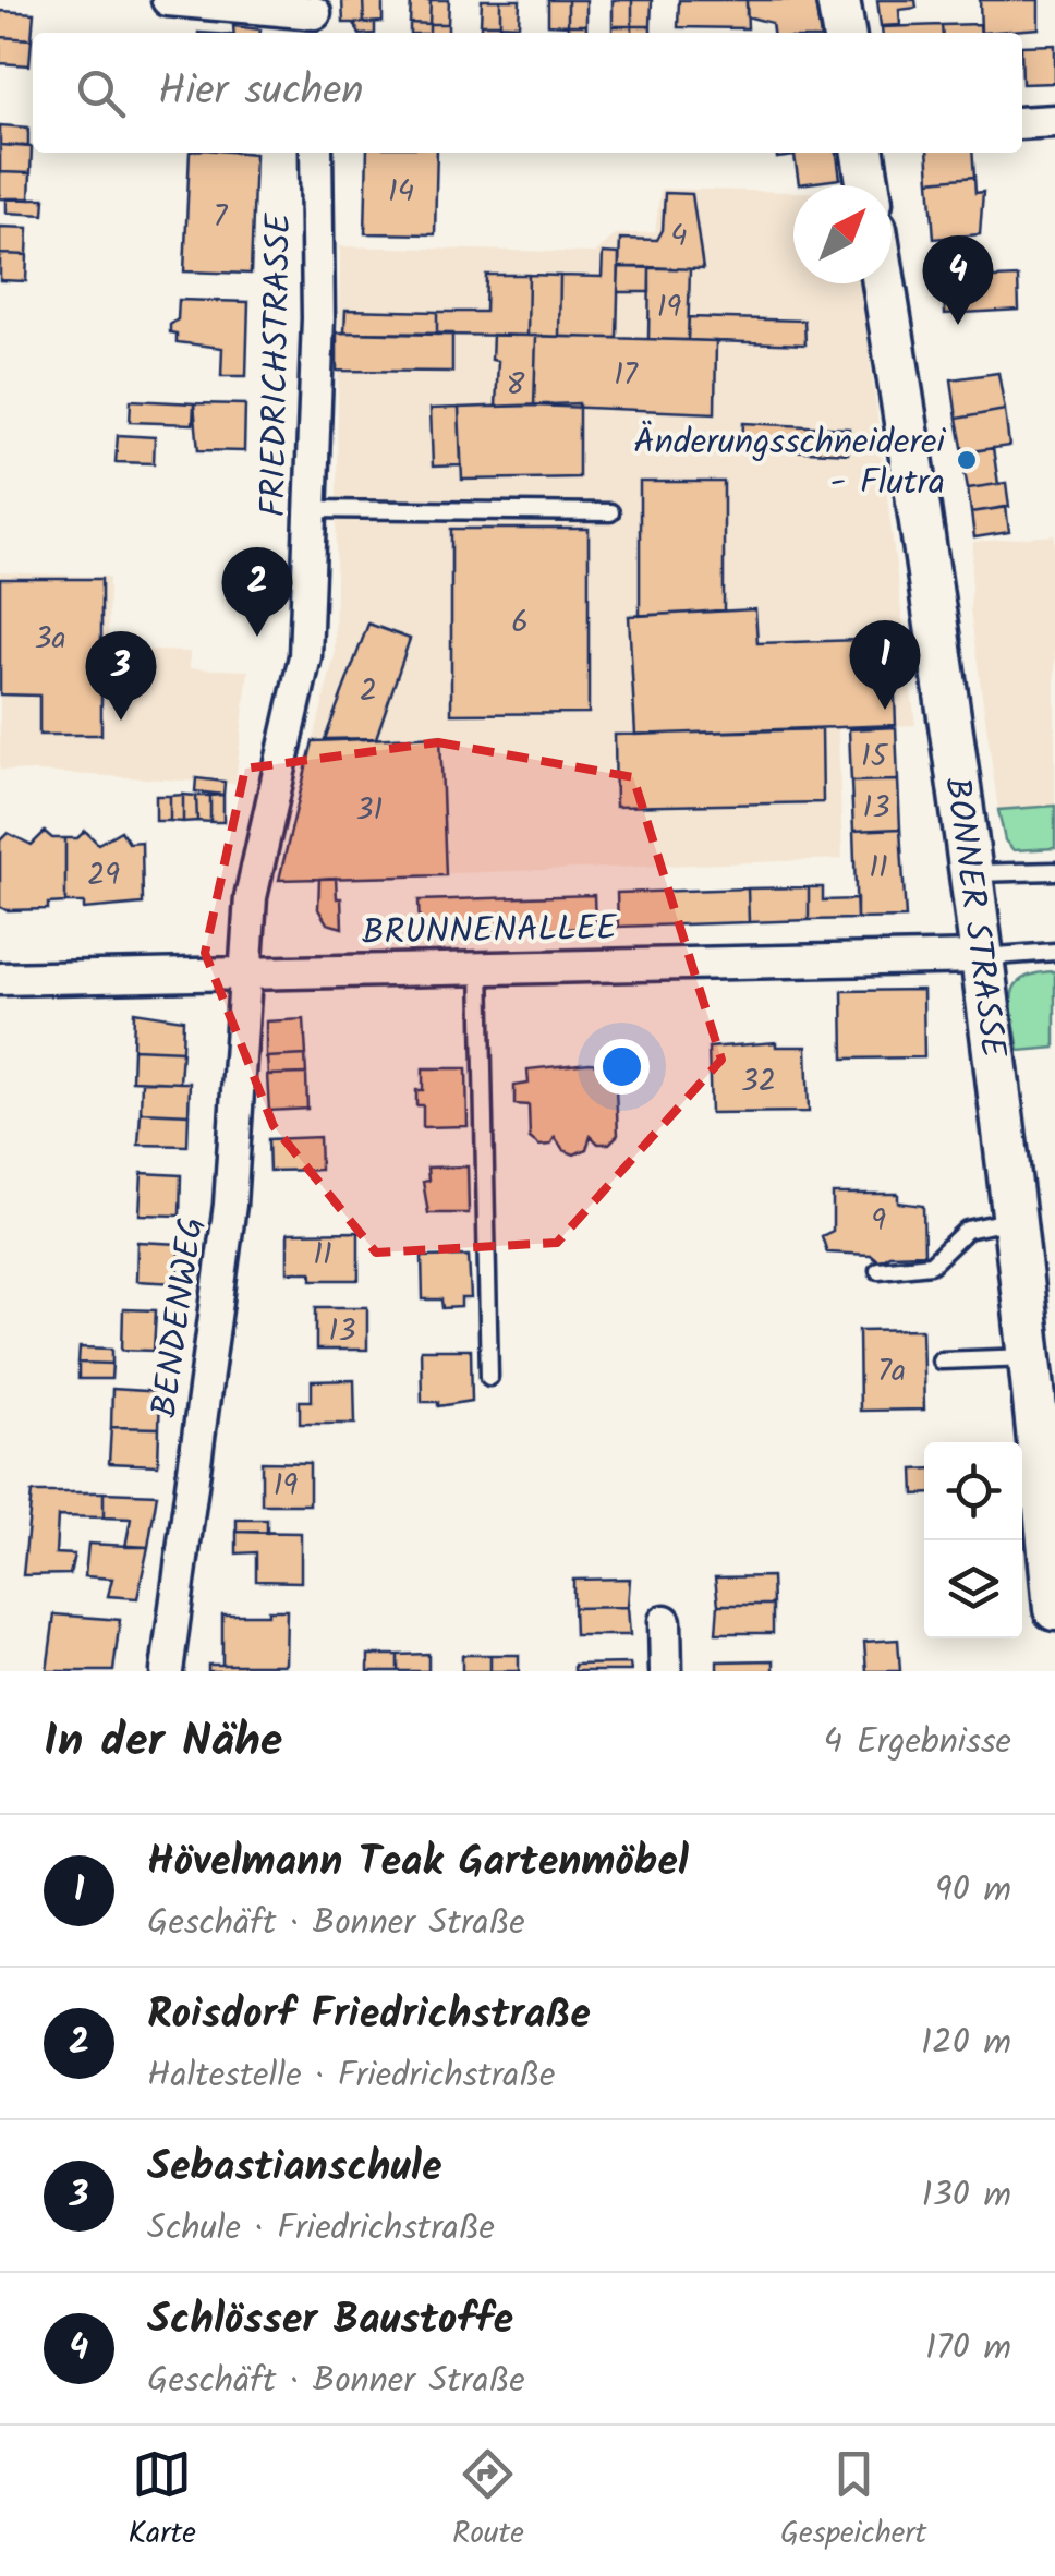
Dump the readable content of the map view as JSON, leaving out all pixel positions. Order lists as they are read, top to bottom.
{
  "streets": {
    "street": [
      "FRIEDRICHSTRASSE",
      "BONNER STRASSE",
      "BRUNNENALLEE",
      "BENDENWEG"
    ]
  },
  "crossings": [
    ["FRIEDRICHSTRASSE", "BRUNNENALLEE"],
    ["FRIEDRICHSTRASSE", "BENDENWEG"],
    ["BONNER STRASSE", "BRUNNENALLEE"],
    ["BRUNNENALLEE", "BENDENWEG"]
  ],
  "places": ["Änderungsschneiderei - Flutra"],
  "house_numbers": [
    "14",
    "7",
    "4",
    "19",
    "17",
    "8",
    "6",
    "3a",
    "2",
    "15",
    "13",
    "31",
    "11",
    "29",
    "32",
    "9",
    "11",
    "13",
    "7a",
    "19"
  ],
  "north": "top right",
  "page": {
    "search": "Hier suchen",
    "pins": [
      "4",
      "2",
      "1",
      "3"
    ],
    "heading": ["In der Nähe", "4 Ergebnisse"],
    "list": [
      {
        "mark": "1",
        "name": "Hövelmann Teak Gartenmöbel",
        "note": "Geschäft · Bonner Straße",
        "value": "90 m"
      },
      {
        "mark": "2",
        "name": "Roisdorf Friedrichstraße",
        "note": "Haltestelle · Friedrichstraße",
        "value": "120 m"
      },
      {
        "mark": "3",
        "name": "Sebastianschule",
        "note": "Schule · Friedrichstraße",
        "value": "130 m"
      },
      {
        "mark": "4",
        "name": "Schlösser Baustoffe",
        "note": "Geschäft · Bonner Straße",
        "value": "170 m"
      }
    ],
    "nav": ["Karte", "Route", "Gespeichert"]
  }
}
